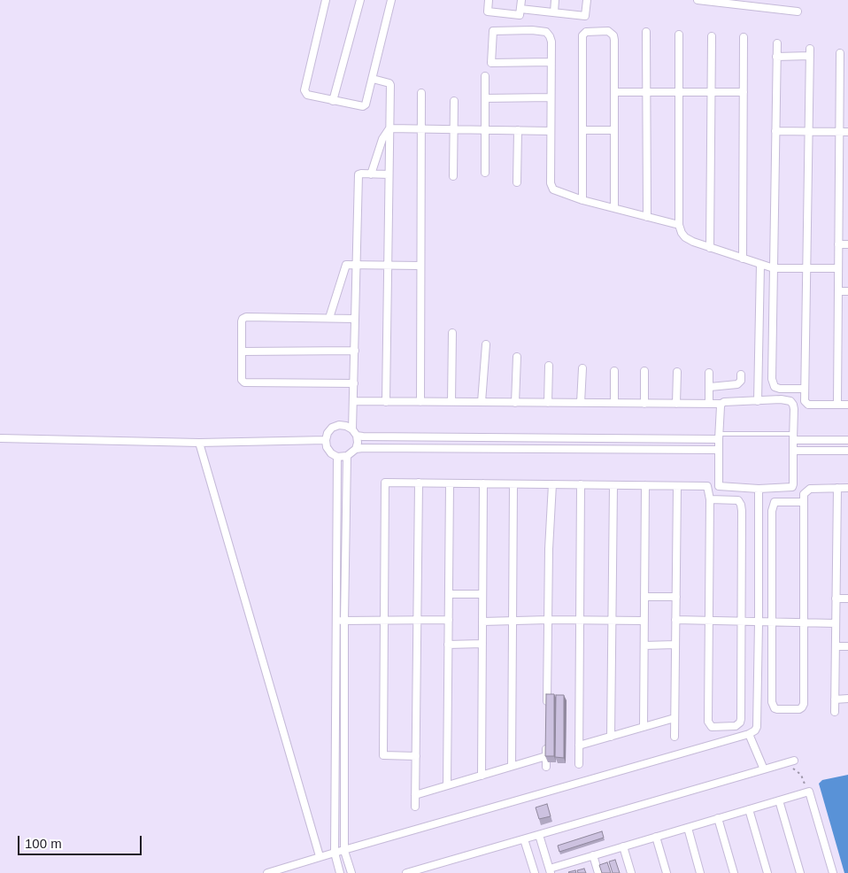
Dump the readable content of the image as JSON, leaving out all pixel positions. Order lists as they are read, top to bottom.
{
  "scale_bar": "100 m"
}
